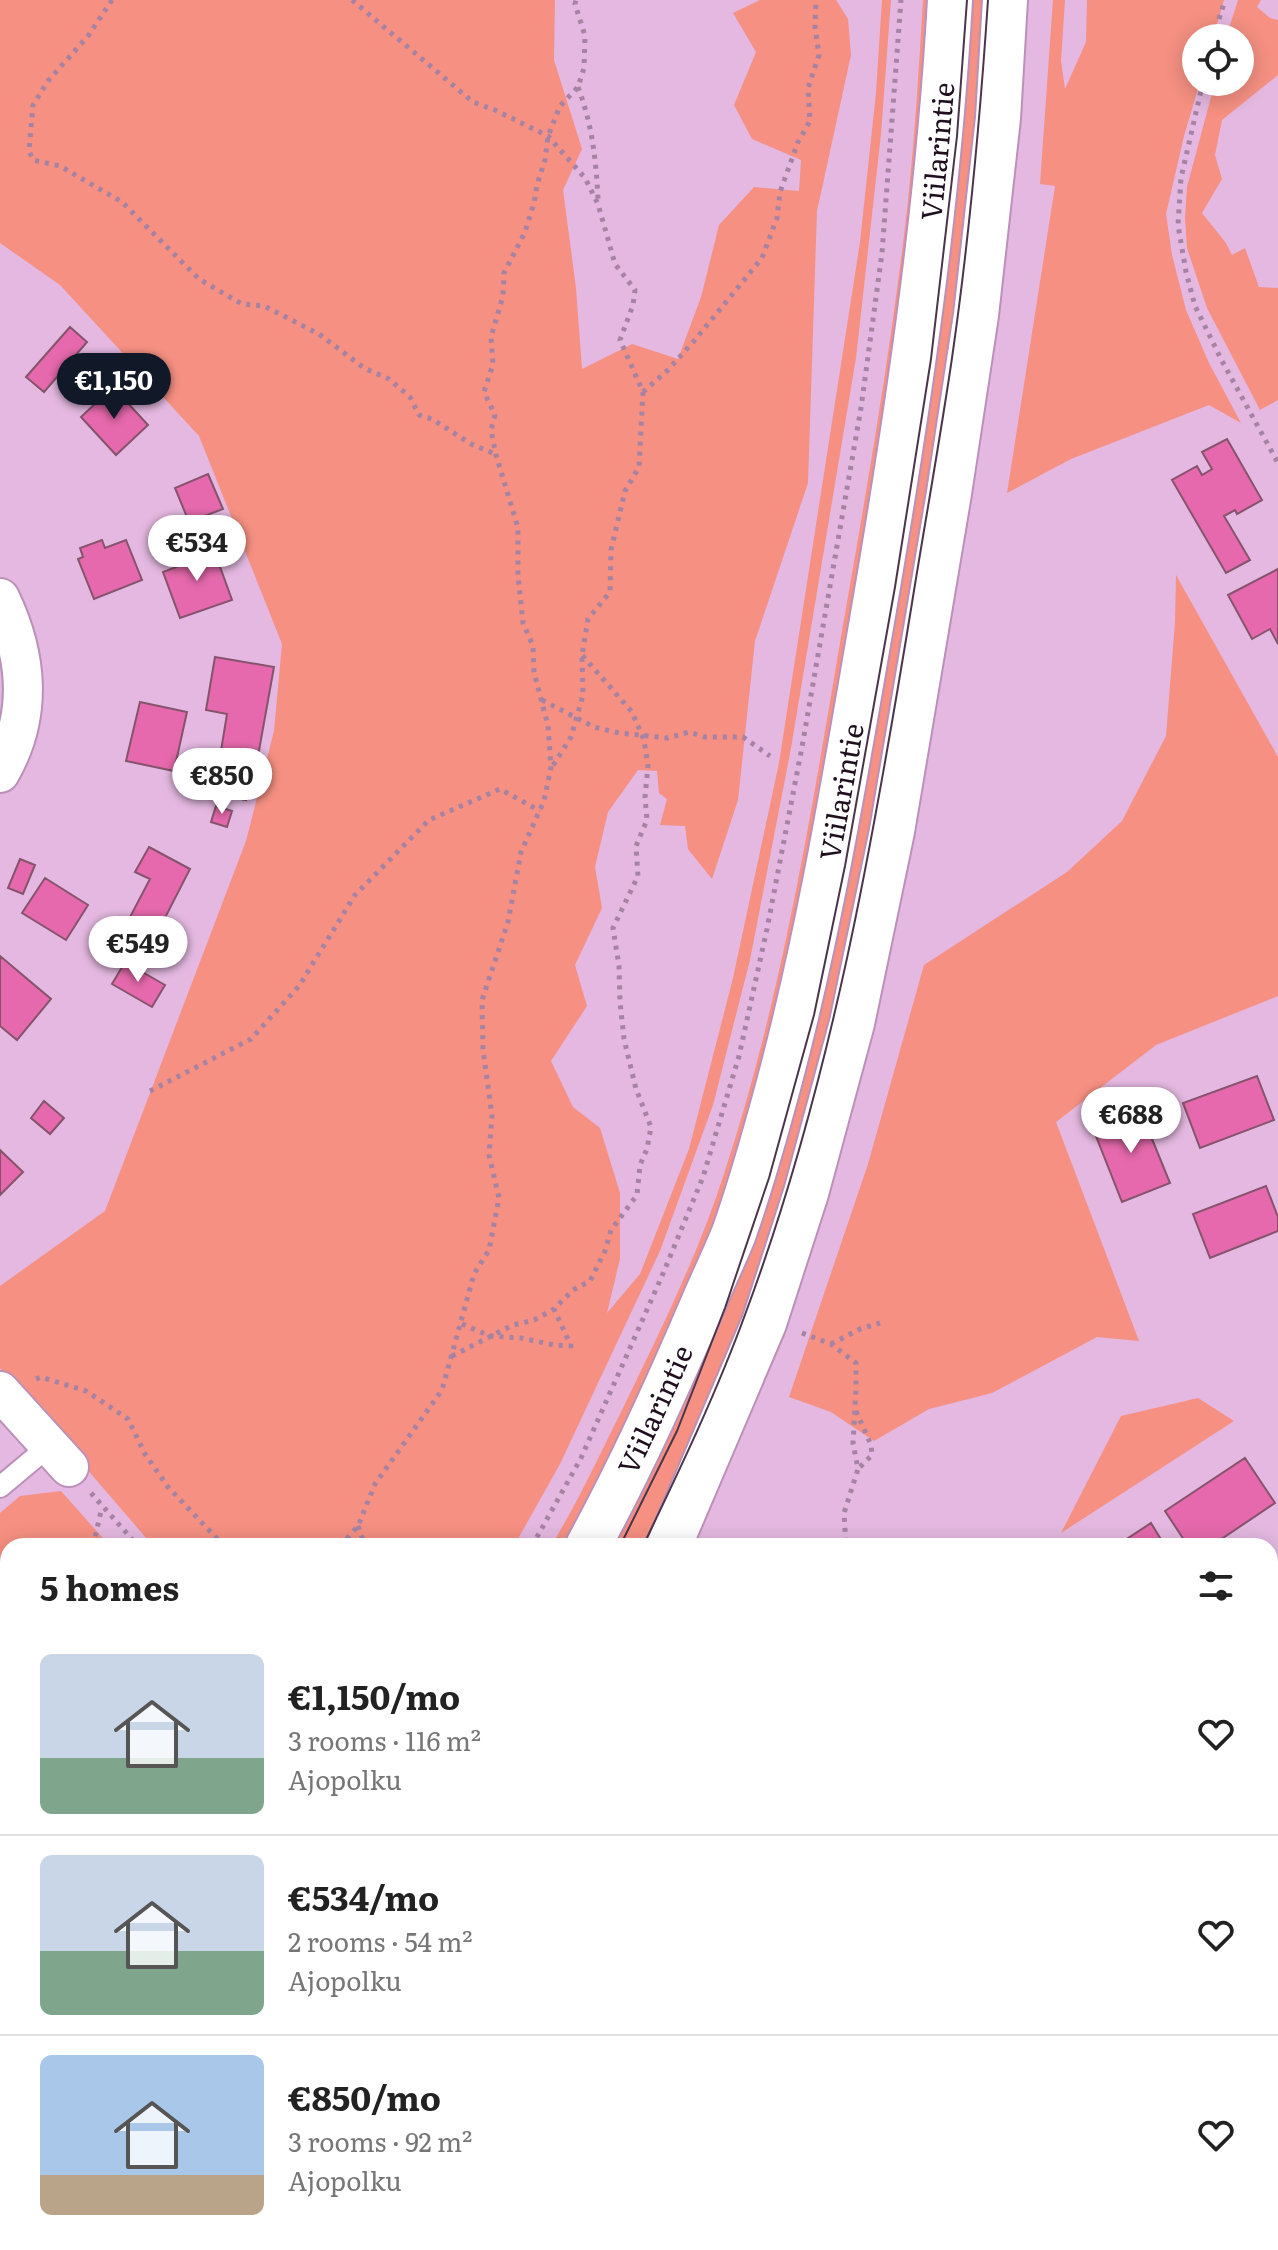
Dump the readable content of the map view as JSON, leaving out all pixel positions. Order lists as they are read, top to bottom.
{
  "streets": {
    "main road": ["Viilarintie"]
  },
  "page": {
    "price": [
      "€1,150",
      "€534",
      "€850",
      "€549",
      "€688"
    ],
    "heading": "5 homes",
    "list": [
      {
        "name": "€1,150/mo",
        "note": "3 rooms · 116 m² · Ajopolku"
      },
      {
        "name": "€534/mo",
        "note": "2 rooms · 54 m² · Ajopolku"
      },
      {
        "name": "€850/mo",
        "note": "3 rooms · 92 m² · Ajopolku"
      }
    ]
  }
}
